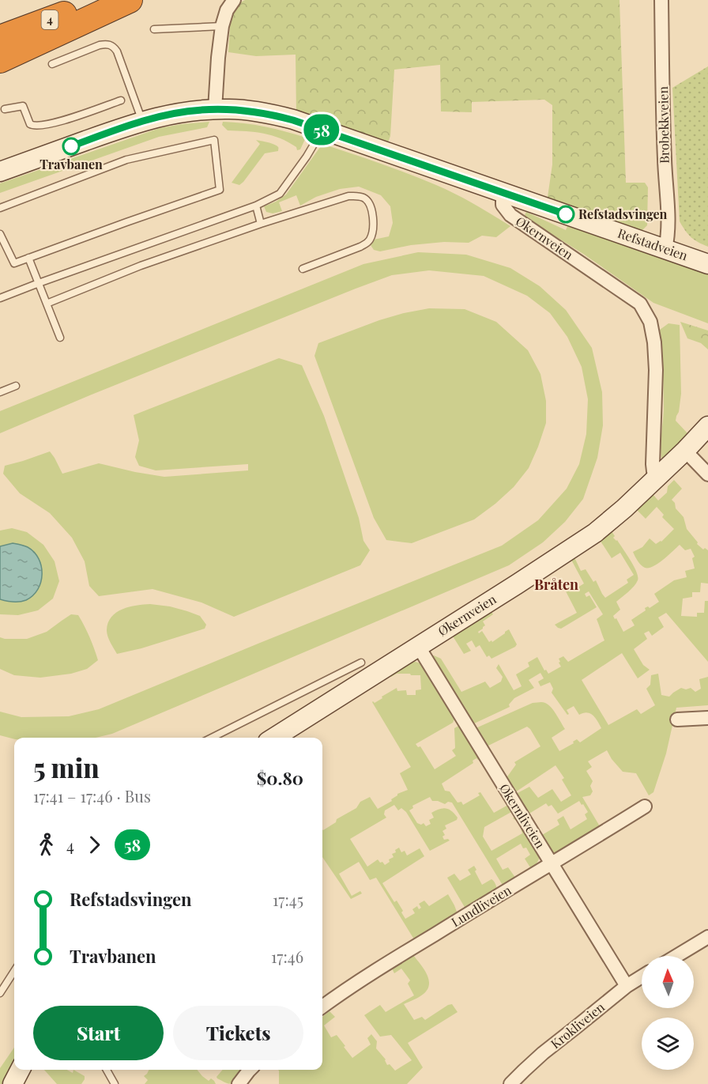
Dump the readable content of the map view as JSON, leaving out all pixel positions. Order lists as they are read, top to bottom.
{
  "streets": {
    "highway": ["4"],
    "street": [
      "Brobekkveien",
      "Økernveien",
      "Refstadveien",
      "Økernliveien",
      "Lundliveien",
      "Krokliveien"
    ]
  },
  "crossings": [
    ["Brobekkveien", "Refstadveien"],
    ["Økernveien", "Refstadveien"],
    ["Økernveien", "Økernliveien"],
    ["Økernliveien", "Lundliveien"],
    ["Økernliveien", "Krokliveien"]
  ],
  "districts": ["Bråten"],
  "places": ["Travbanen", "Refstadsvingen"],
  "lines": ["bus line 58"],
  "north": "top",
  "page": {
    "on_map": "58",
    "heading": ["5 min", "17:41 – 17:46 · Bus", "$0.80"],
    "legs": ["4", "58"],
    "list": [
      {
        "name": "Refstadsvingen",
        "value": "17:45"
      },
      {
        "name": "Travbanen",
        "value": "17:46"
      }
    ],
    "buttons": ["Start", "Tickets"]
  }
}
